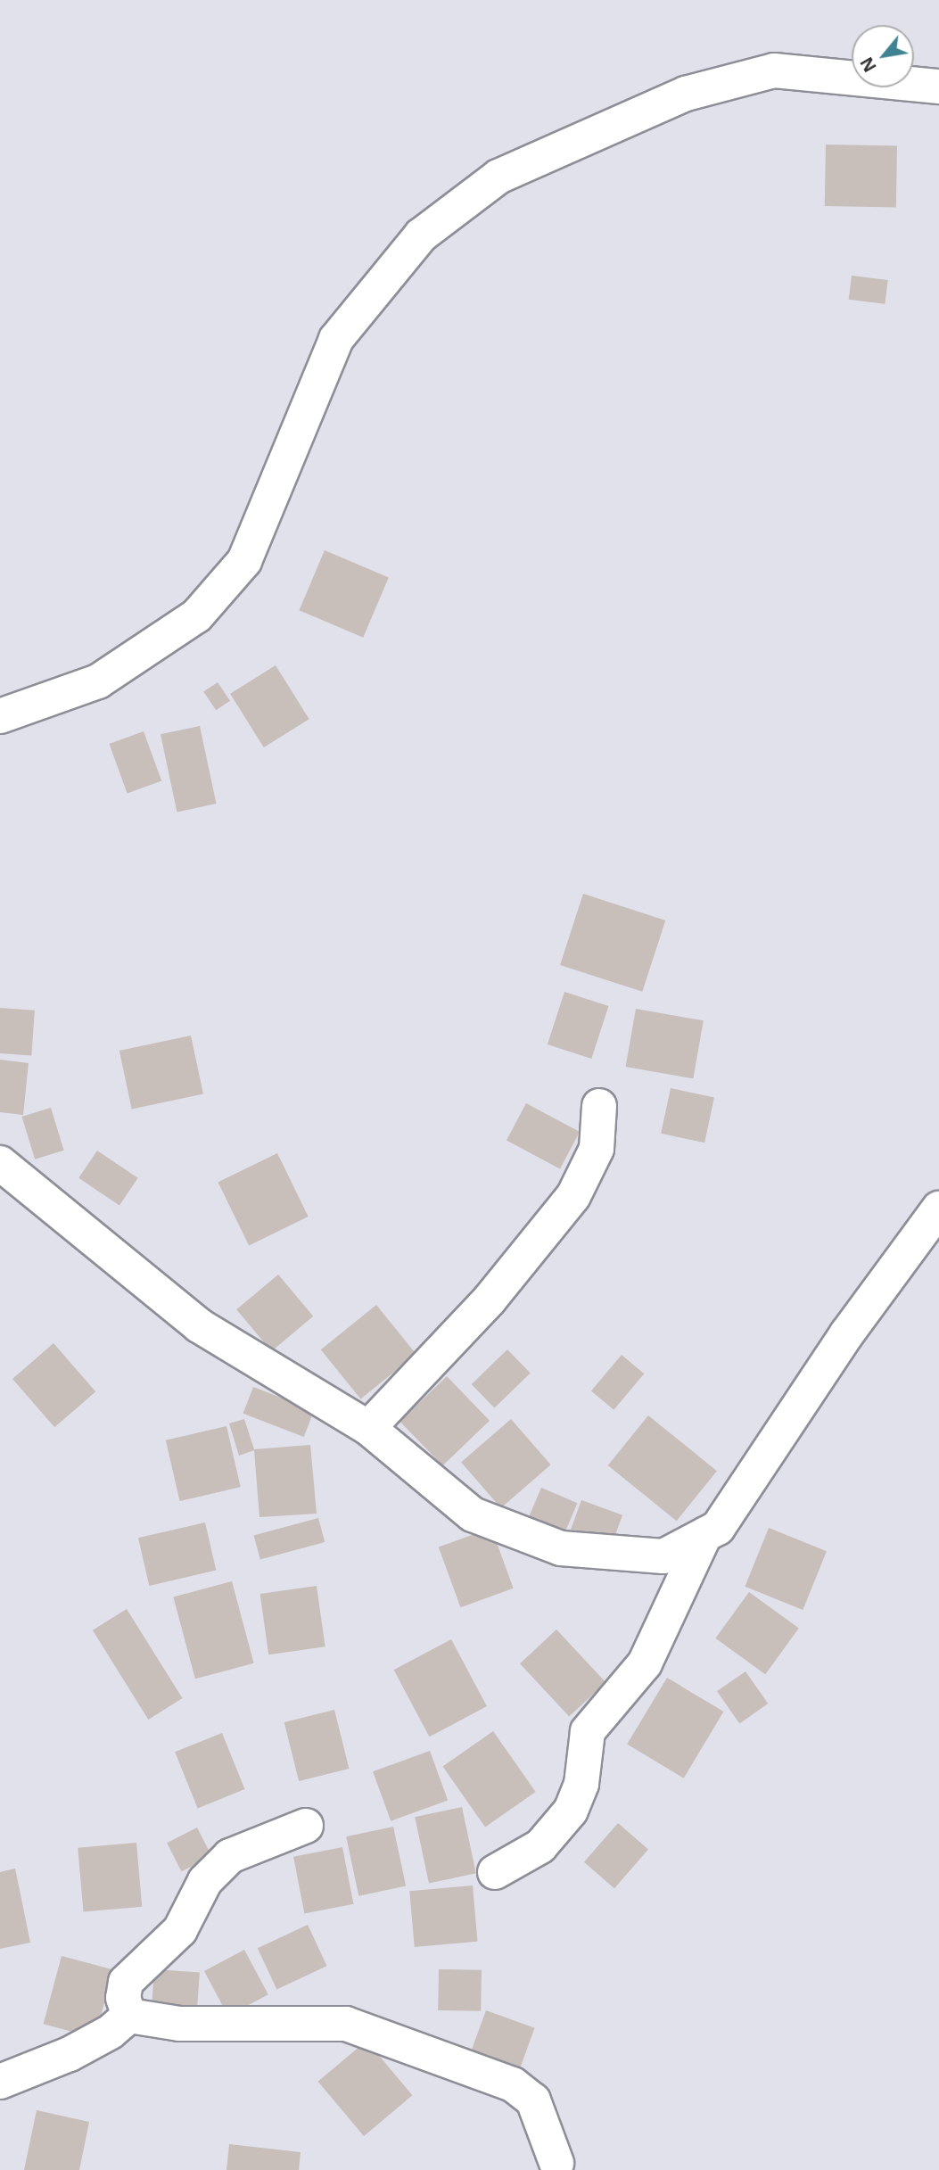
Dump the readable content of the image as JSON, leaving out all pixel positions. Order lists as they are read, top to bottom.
{
  "north": "bottom left"
}
